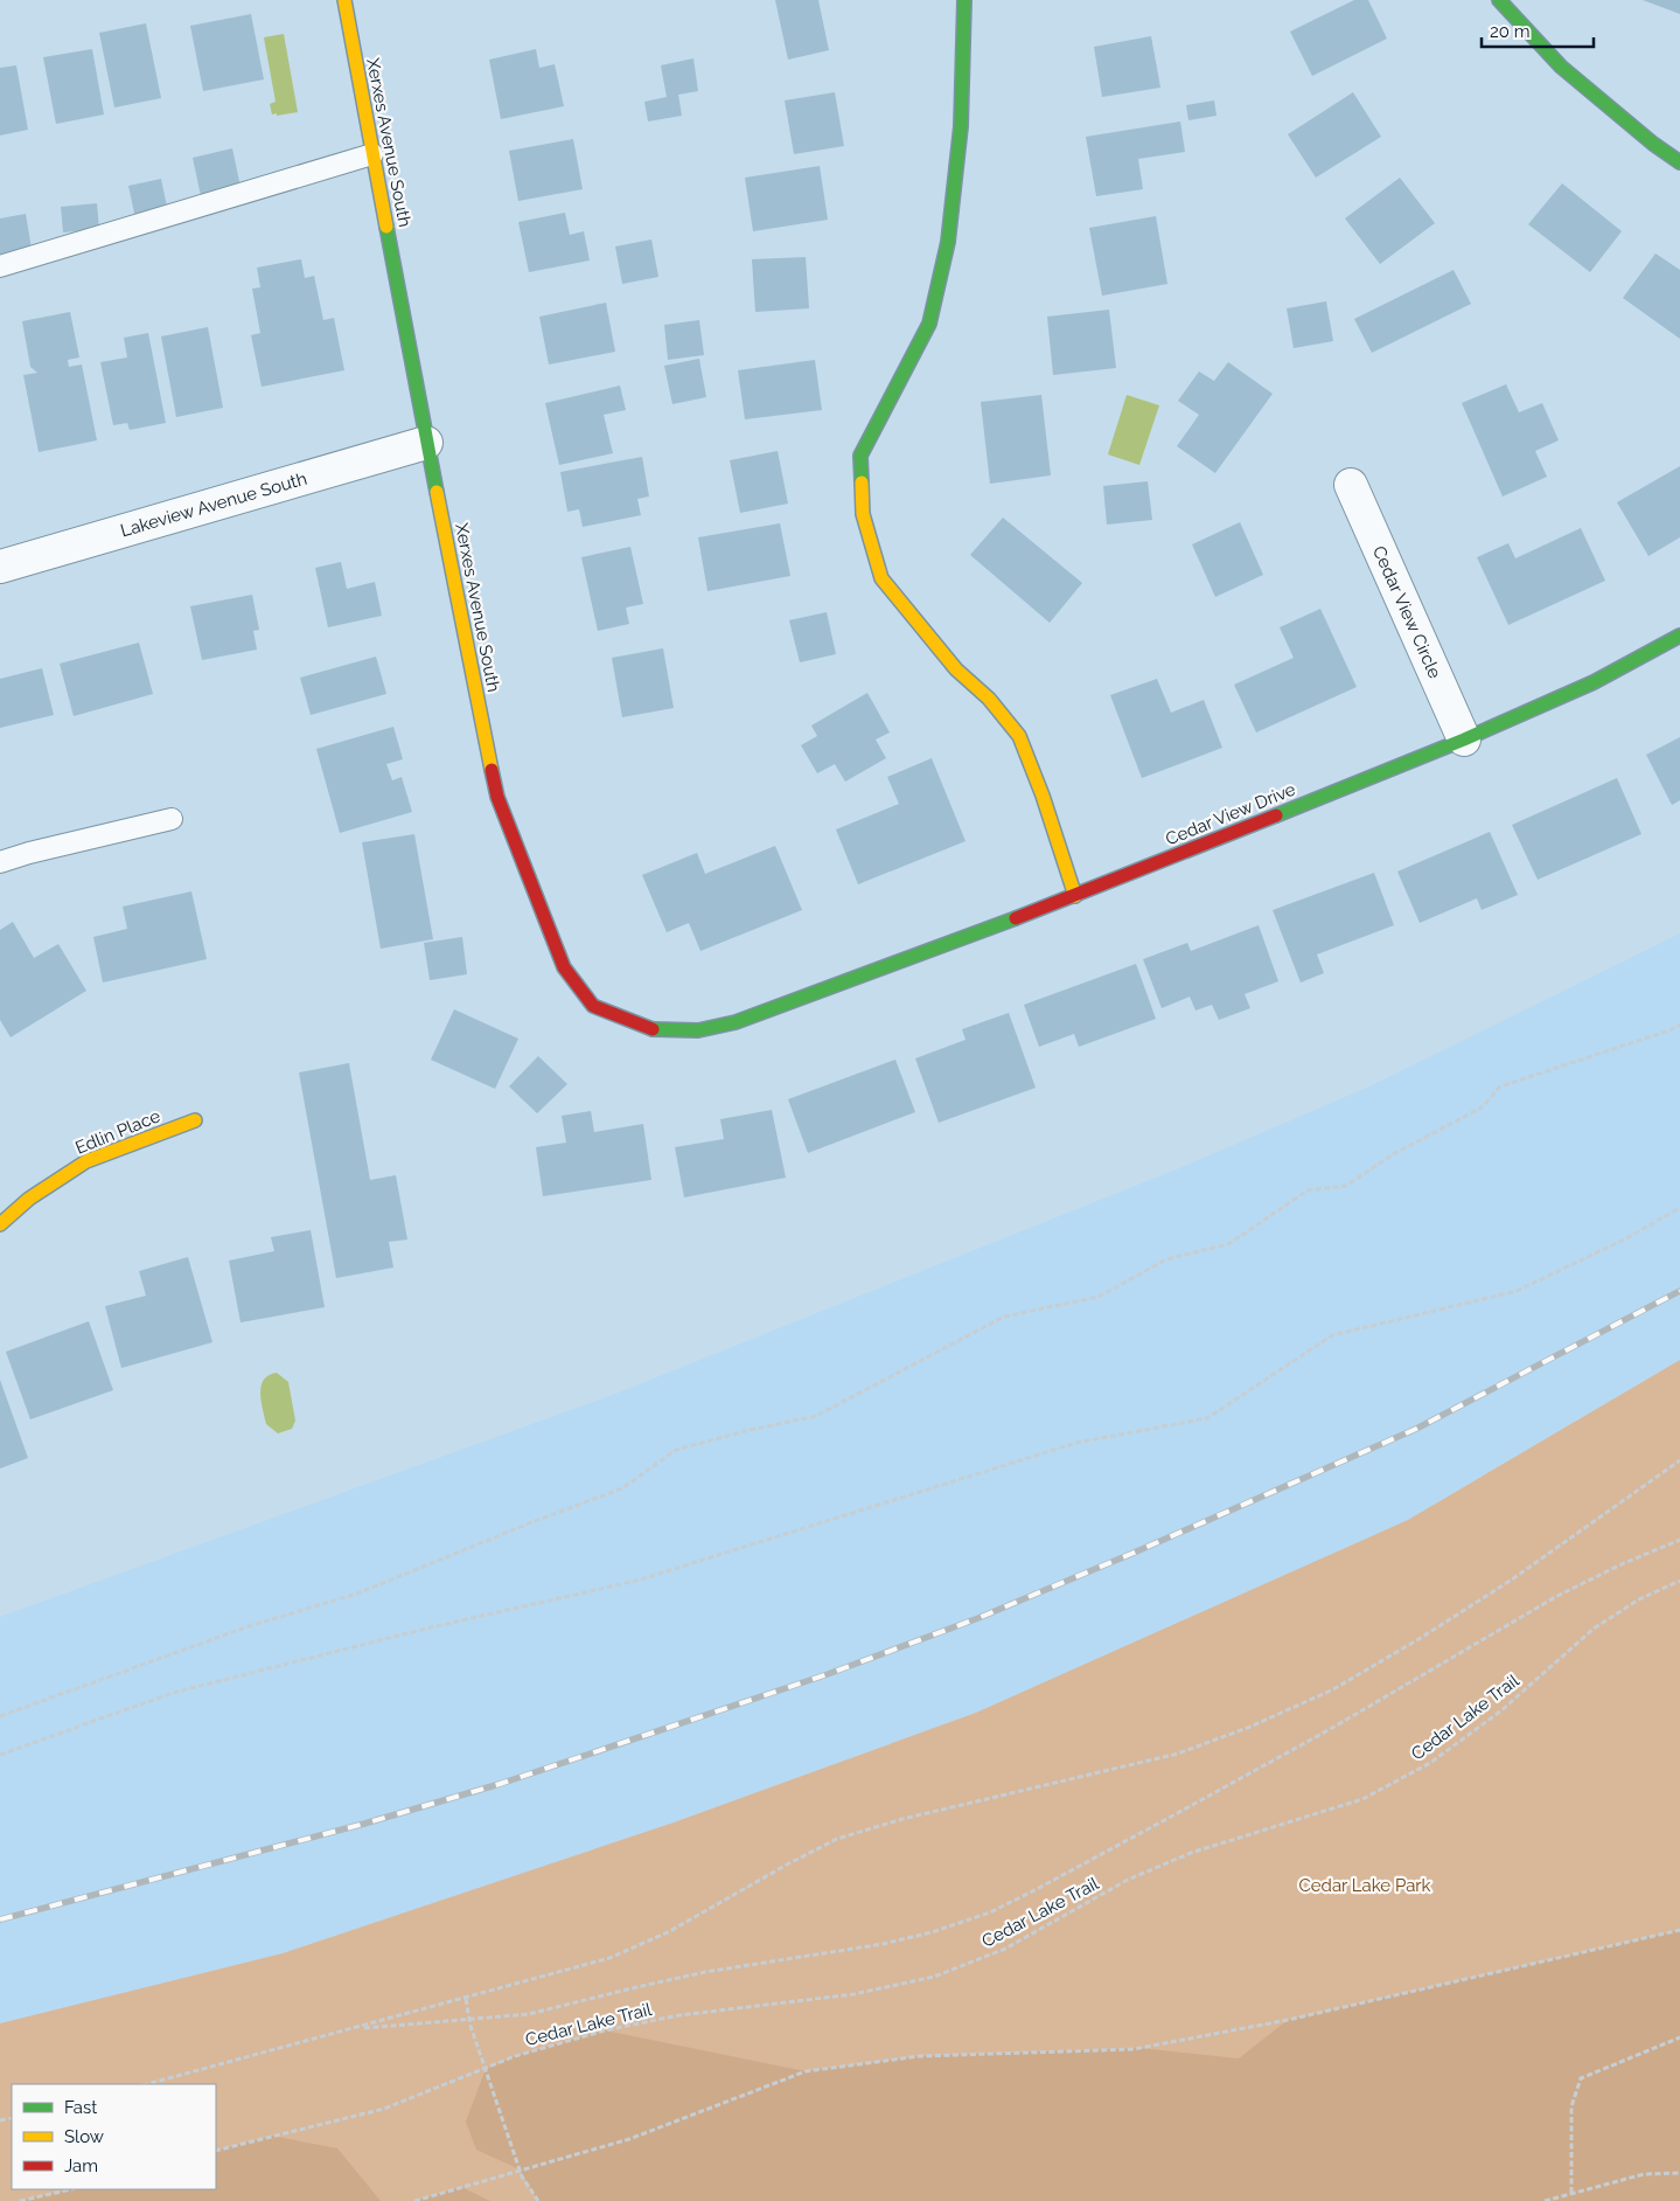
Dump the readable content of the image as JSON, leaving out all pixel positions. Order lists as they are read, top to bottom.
{
  "streets": {
    "street": [
      "Xerxes Avenue South",
      "Lakeview Avenue South",
      "Cedar View Circle",
      "Cedar View Drive",
      "Edlin Place"
    ],
    "path": ["Cedar Lake Trail"]
  },
  "crossings": [
    ["Xerxes Avenue South", "Lakeview Avenue South"],
    ["Xerxes Avenue South", "Cedar View Drive"],
    ["Cedar View Circle", "Cedar View Drive"]
  ],
  "parks": ["Cedar Lake Park"],
  "legend": ["Fast", "Slow", "Jam"],
  "scale_bar": "20 m"
}
